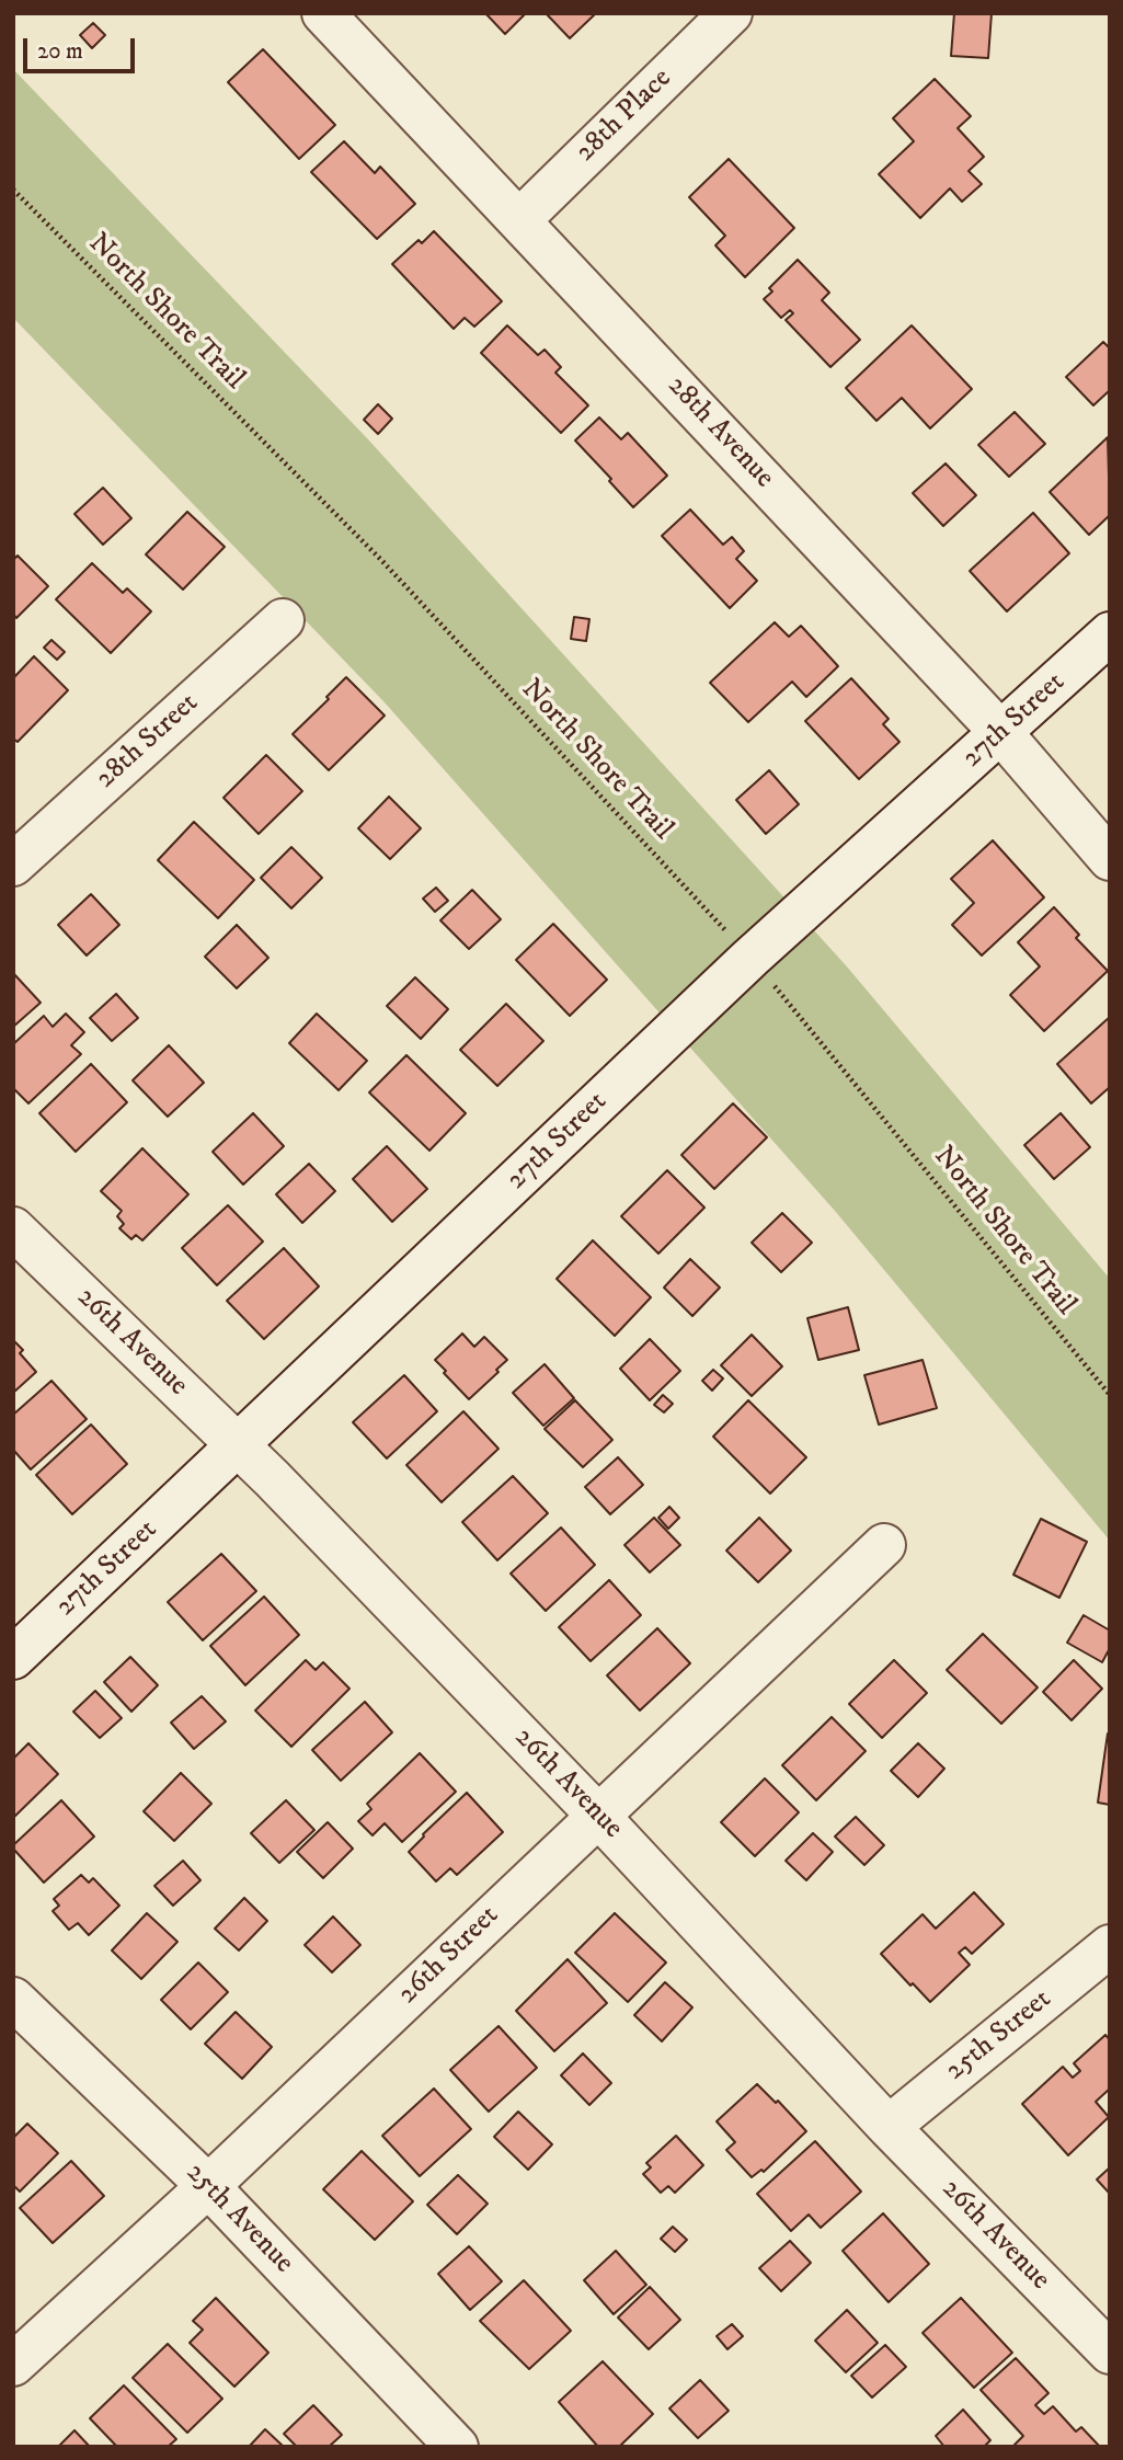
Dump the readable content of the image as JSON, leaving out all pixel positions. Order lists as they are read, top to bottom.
{
  "streets": {
    "street": [
      "28th Place",
      "28th Avenue",
      "27th Street",
      "28th Street",
      "26th Avenue",
      "26th Street",
      "25th Street",
      "25th Avenue"
    ],
    "path": ["North Shore Trail"]
  },
  "crossings": [
    ["28th Place", "28th Avenue"],
    ["North Shore Trail", "27th Street"],
    ["28th Avenue", "27th Street"],
    ["27th Street", "26th Avenue"],
    ["26th Avenue", "26th Street"],
    ["26th Avenue", "25th Street"],
    ["26th Street", "25th Avenue"]
  ],
  "scale_bar": "20 m"
}
